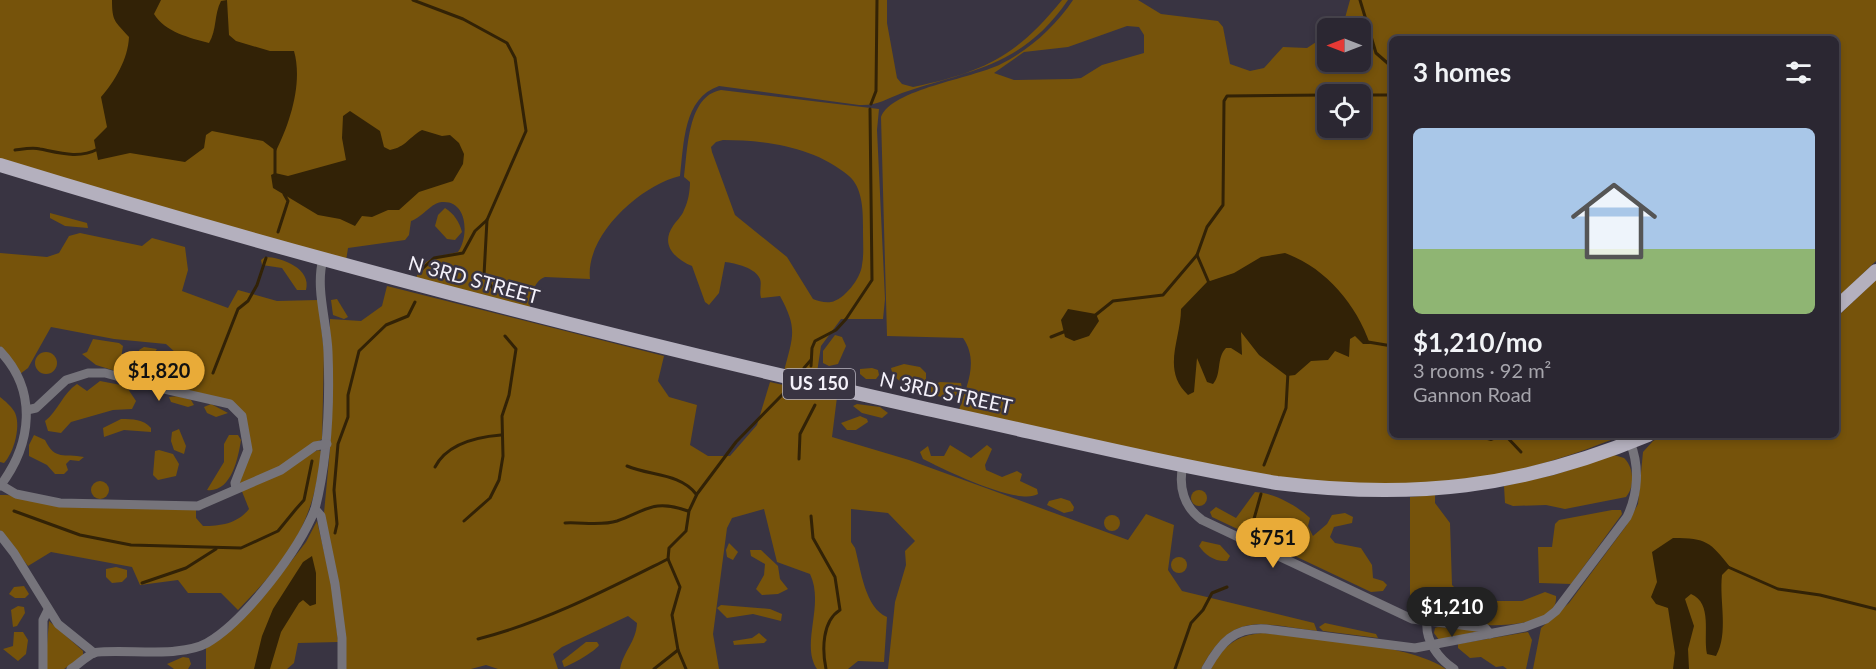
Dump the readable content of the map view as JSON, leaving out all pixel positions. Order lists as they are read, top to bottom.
{
  "streets": {
    "main road": ["N 3RD STREET", "US 150"]
  },
  "north": "left",
  "page": {
    "heading": "3 homes",
    "list": [
      {
        "name": "$1,210/mo",
        "note": "3 rooms · 92 m² · Gannon Road"
      }
    ],
    "price": ["$1,820", "$751", "$1,210"]
  }
}
